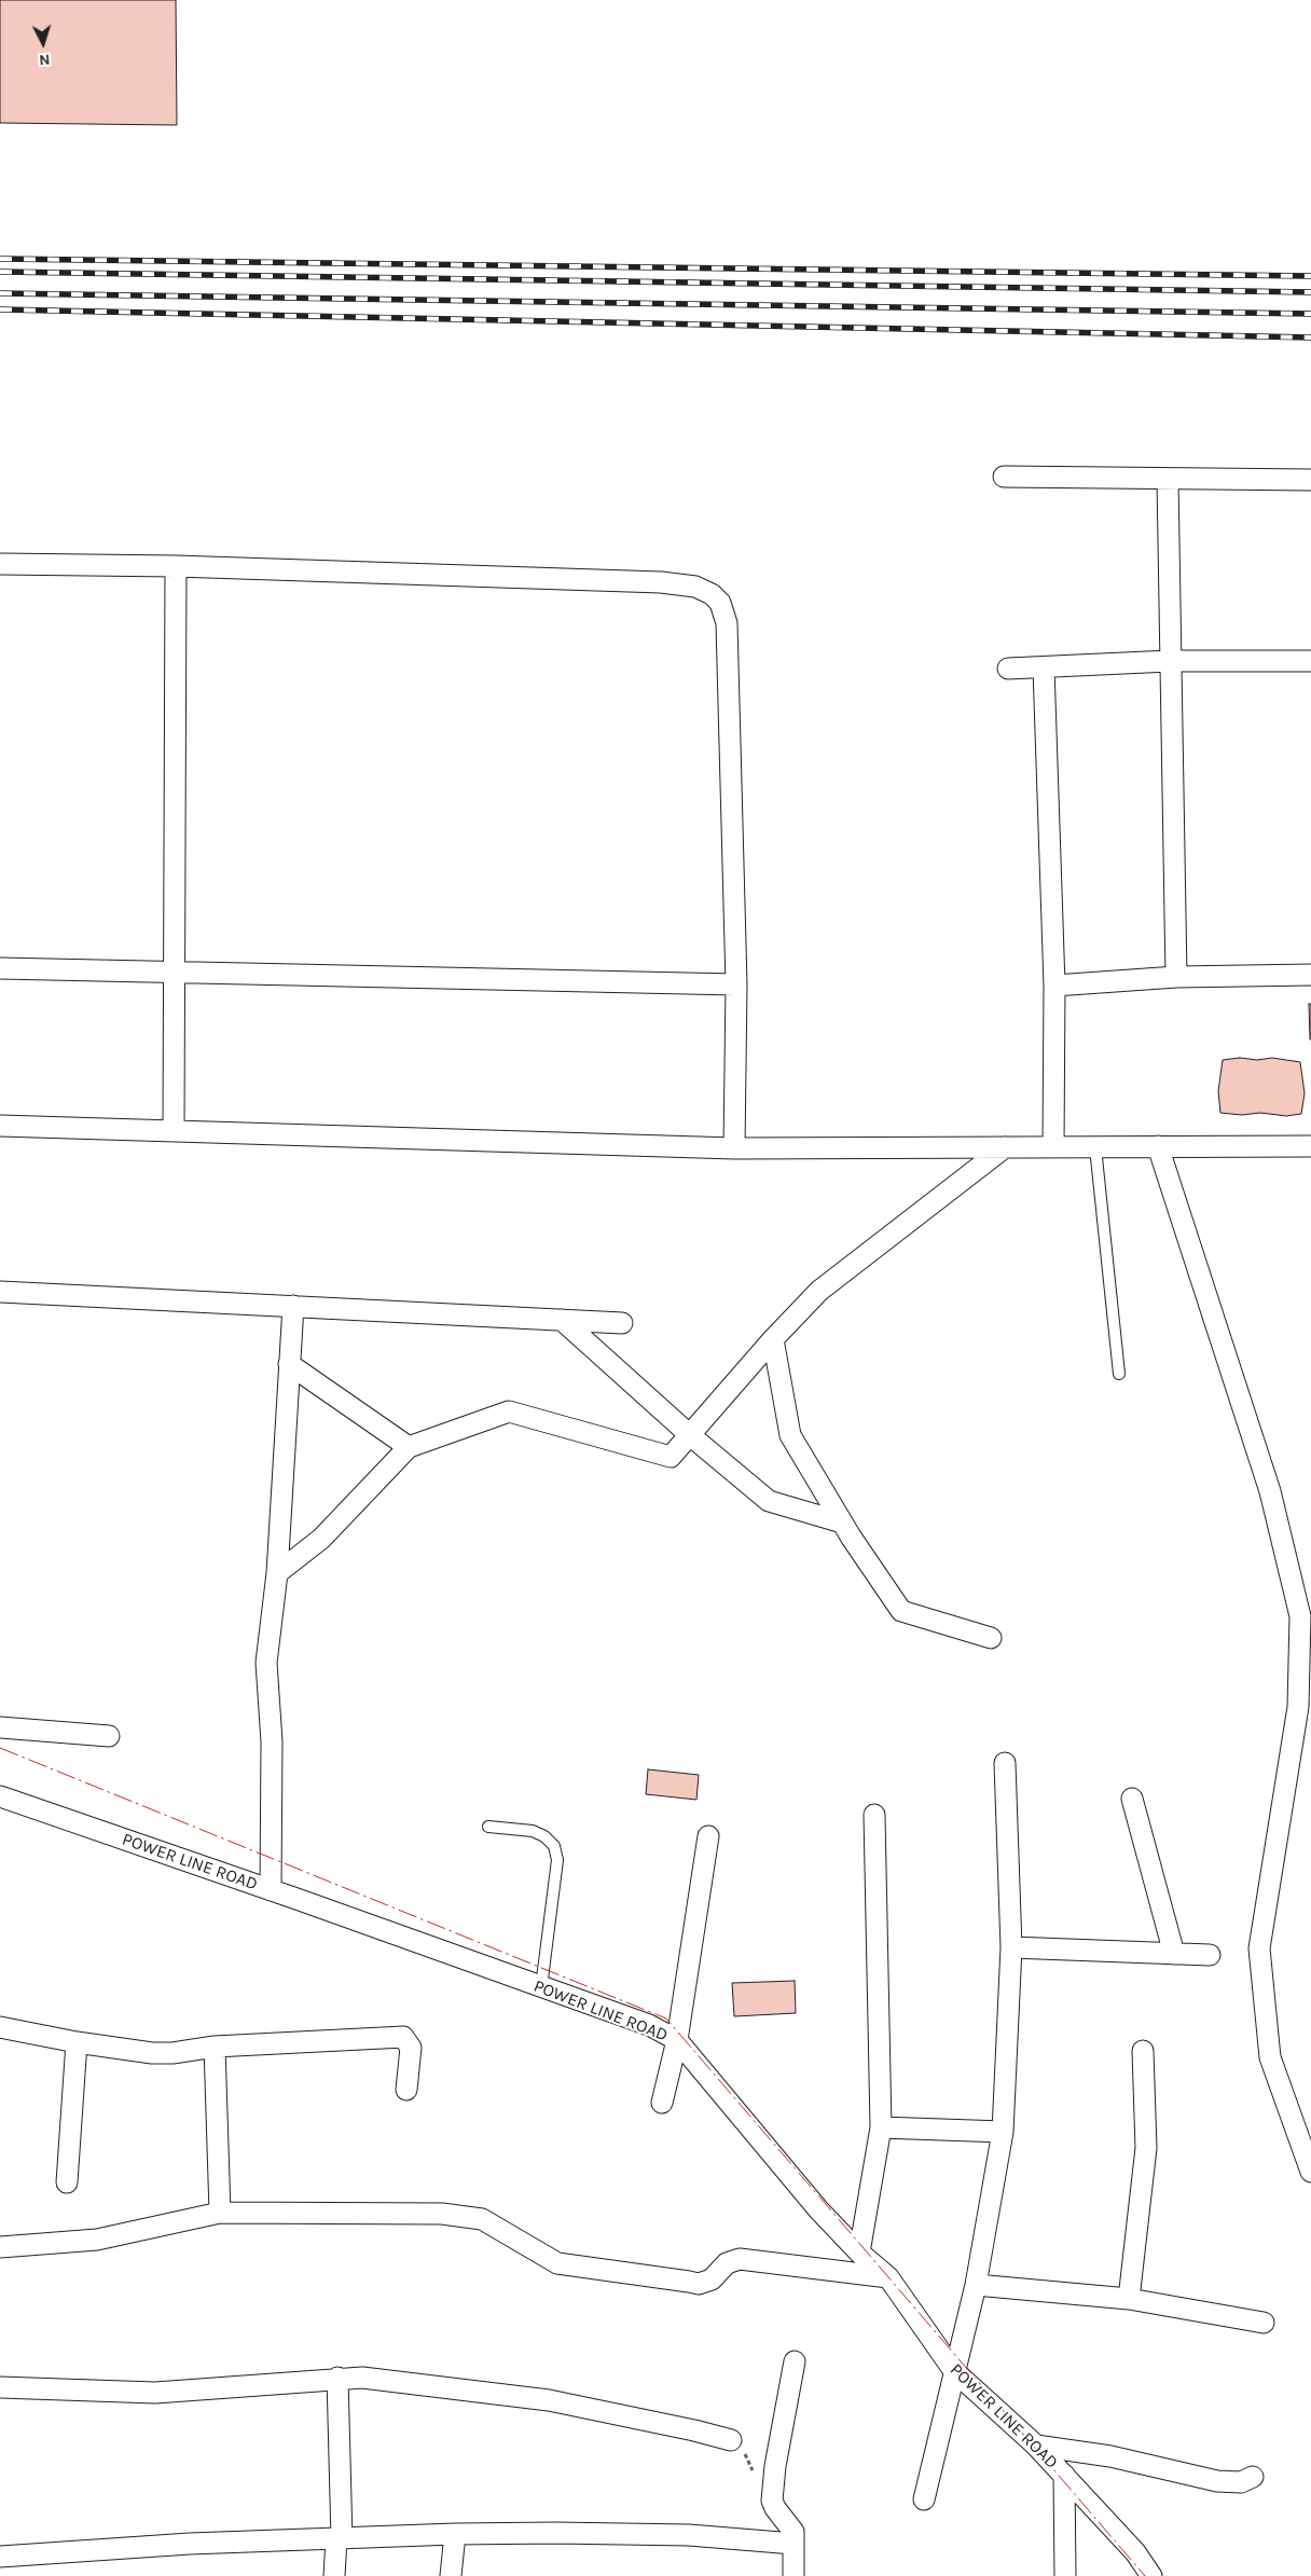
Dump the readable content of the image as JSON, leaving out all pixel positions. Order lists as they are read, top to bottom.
{
  "streets": {
    "street": ["POWER LINE ROAD"]
  },
  "north": "bottom"
}
